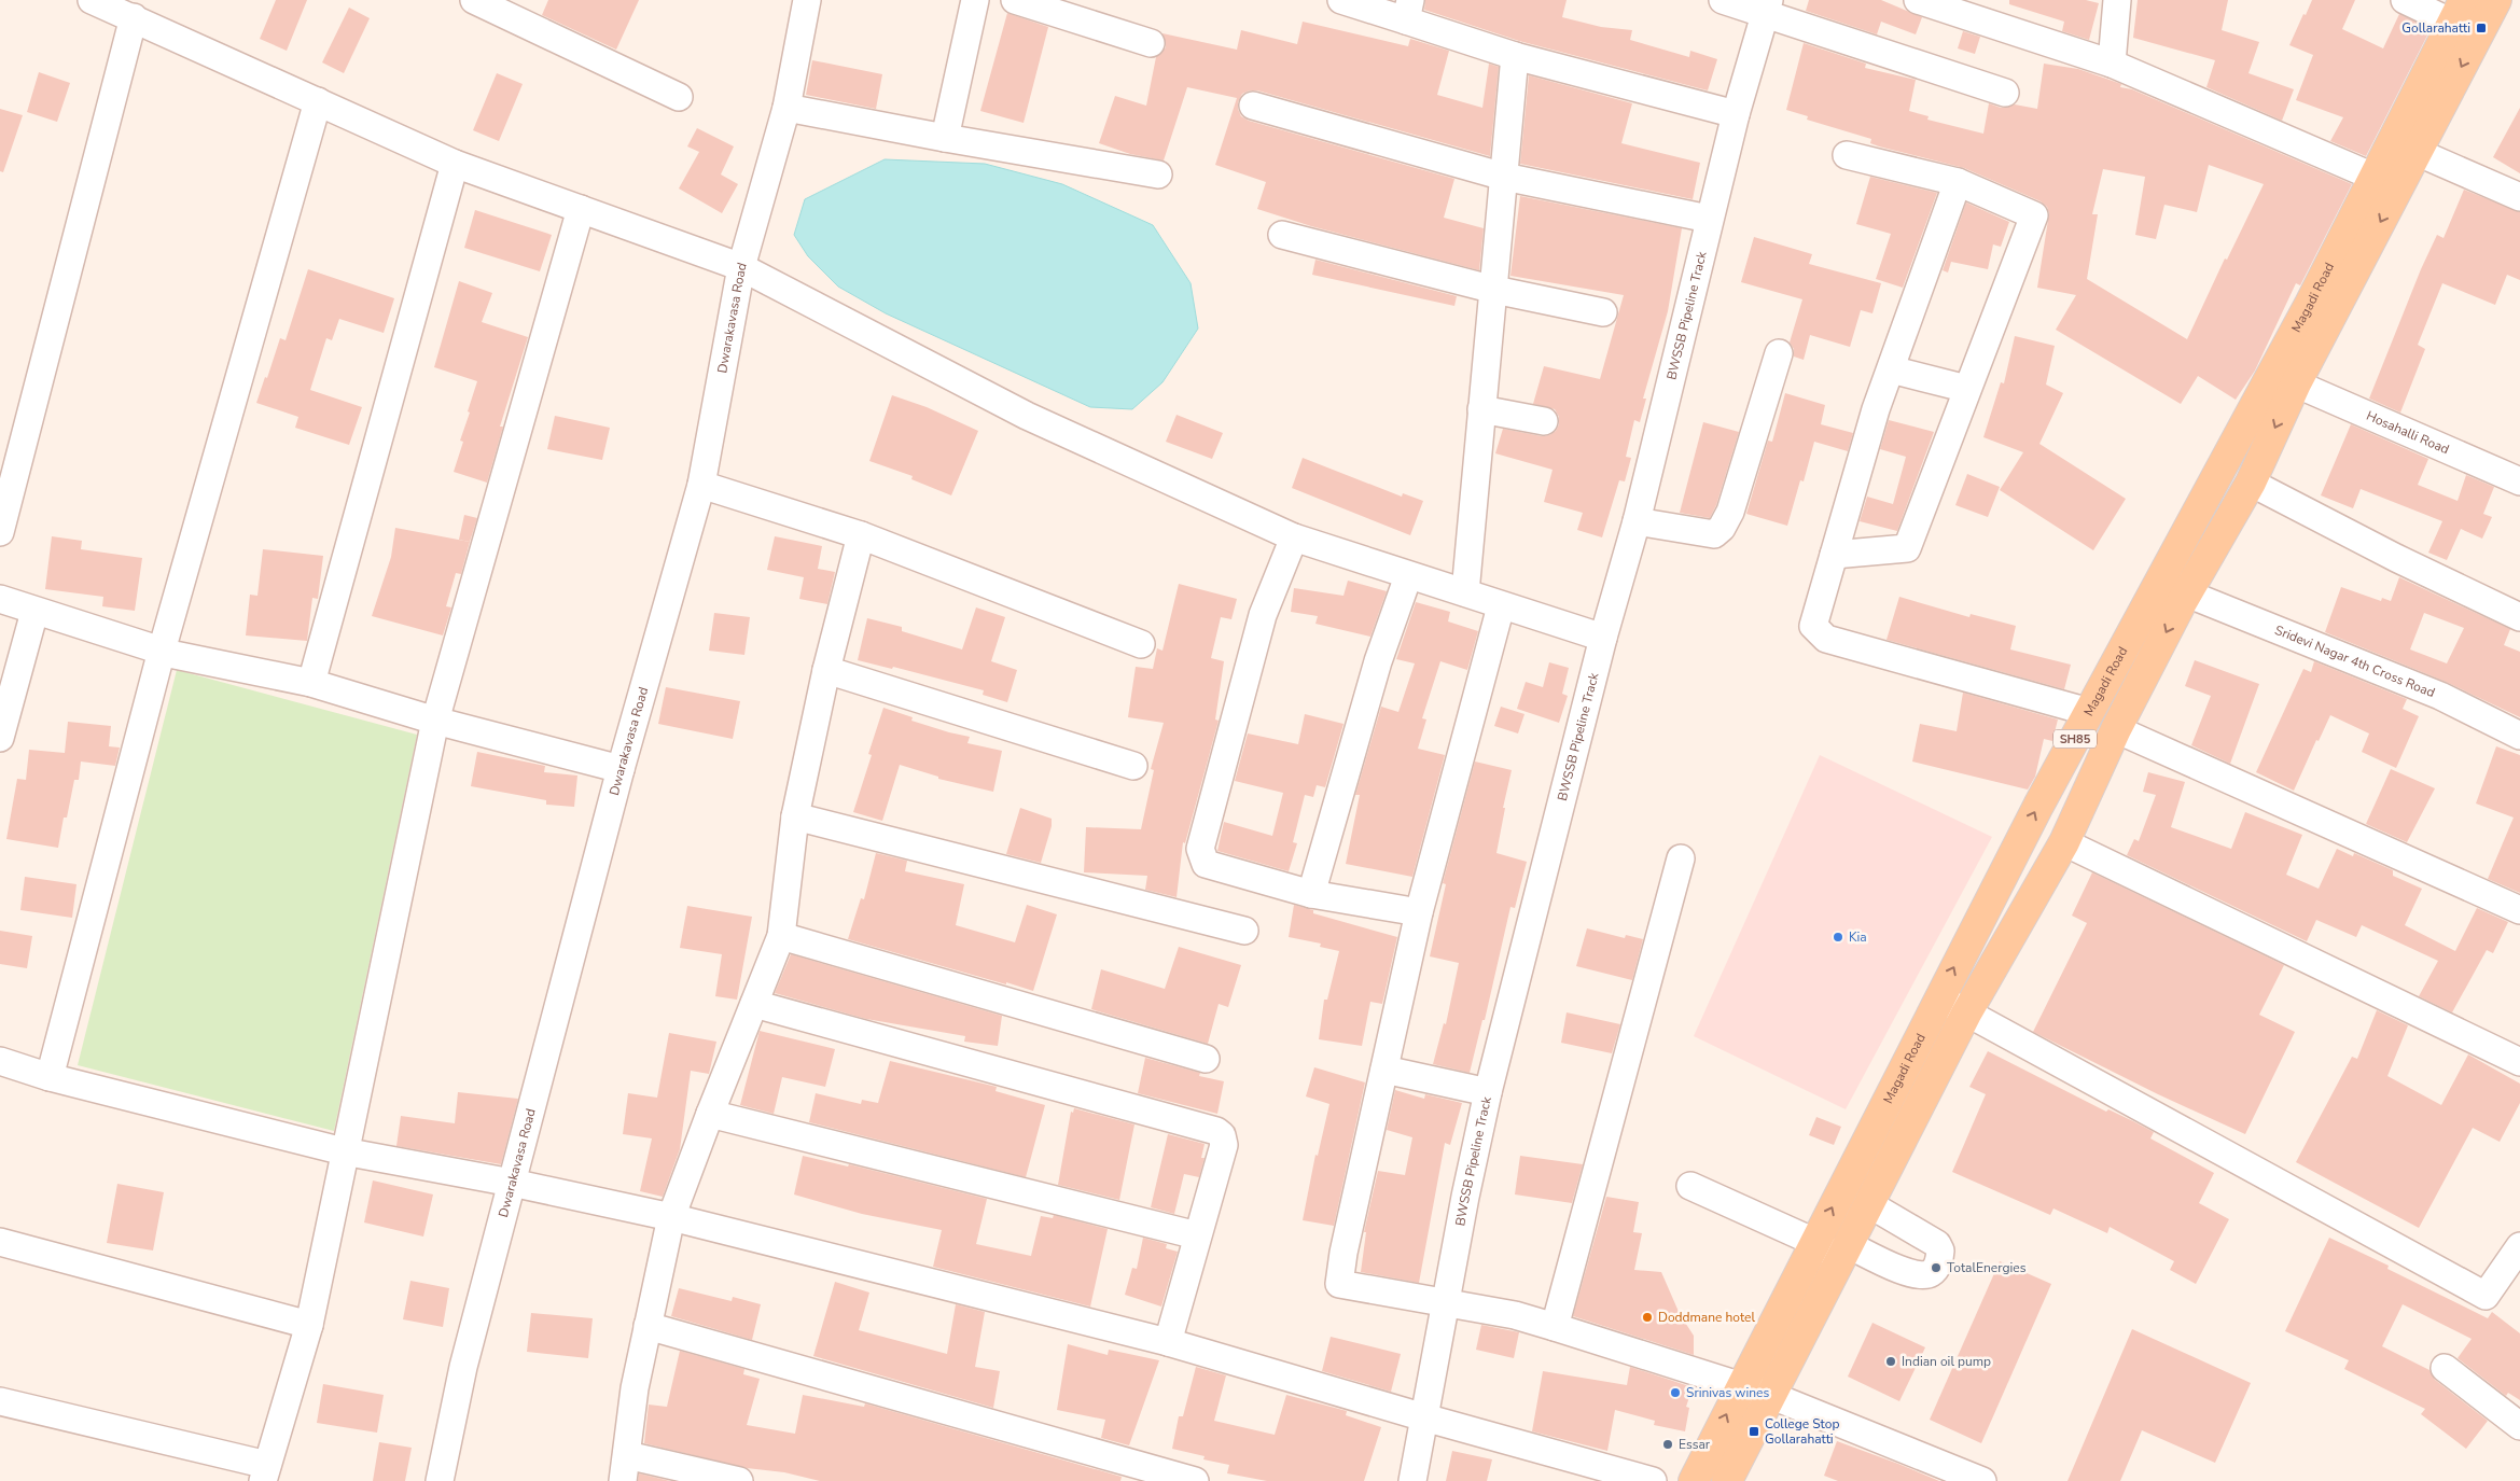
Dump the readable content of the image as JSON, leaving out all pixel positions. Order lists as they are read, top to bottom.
{
  "streets": {
    "main road": ["Magadi Road", "SH85"],
    "street": [
      "BWSSB Pipeline Track",
      "Dwarakavasa Road",
      "Hosahalli Road",
      "Sridevi Nagar 4th Cross Road"
    ]
  },
  "crossings": [
    ["Magadi Road", "Hosahalli Road"],
    ["Magadi Road", "Sridevi Nagar 4th Cross Road"]
  ],
  "places": {
    "transit": ["Gollarahatti", "College Stop Gollarahatti"],
    "other": [
      "Kia",
      "TotalEnergies",
      "Doddmane hotel",
      "Indian oil pump",
      "Srinivas wines",
      "Essar"
    ]
  }
}
